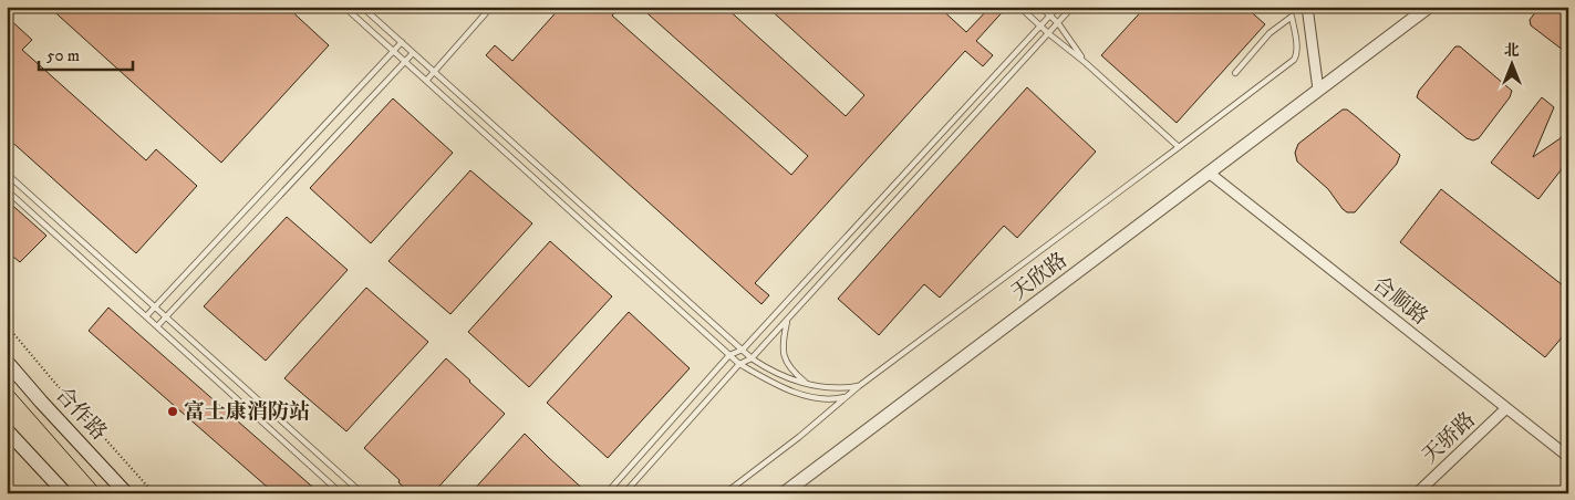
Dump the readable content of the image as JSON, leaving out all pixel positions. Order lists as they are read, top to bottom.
{
  "streets": {
    "main road": ["合作路"],
    "street": ["天欣路", "合顺路", "天骄路"]
  },
  "crossings": [
    ["天欣路", "合顺路"],
    ["合顺路", "天骄路"]
  ],
  "places": ["富士康消防站"],
  "scale_bar": "50 m",
  "north": "top"
}
